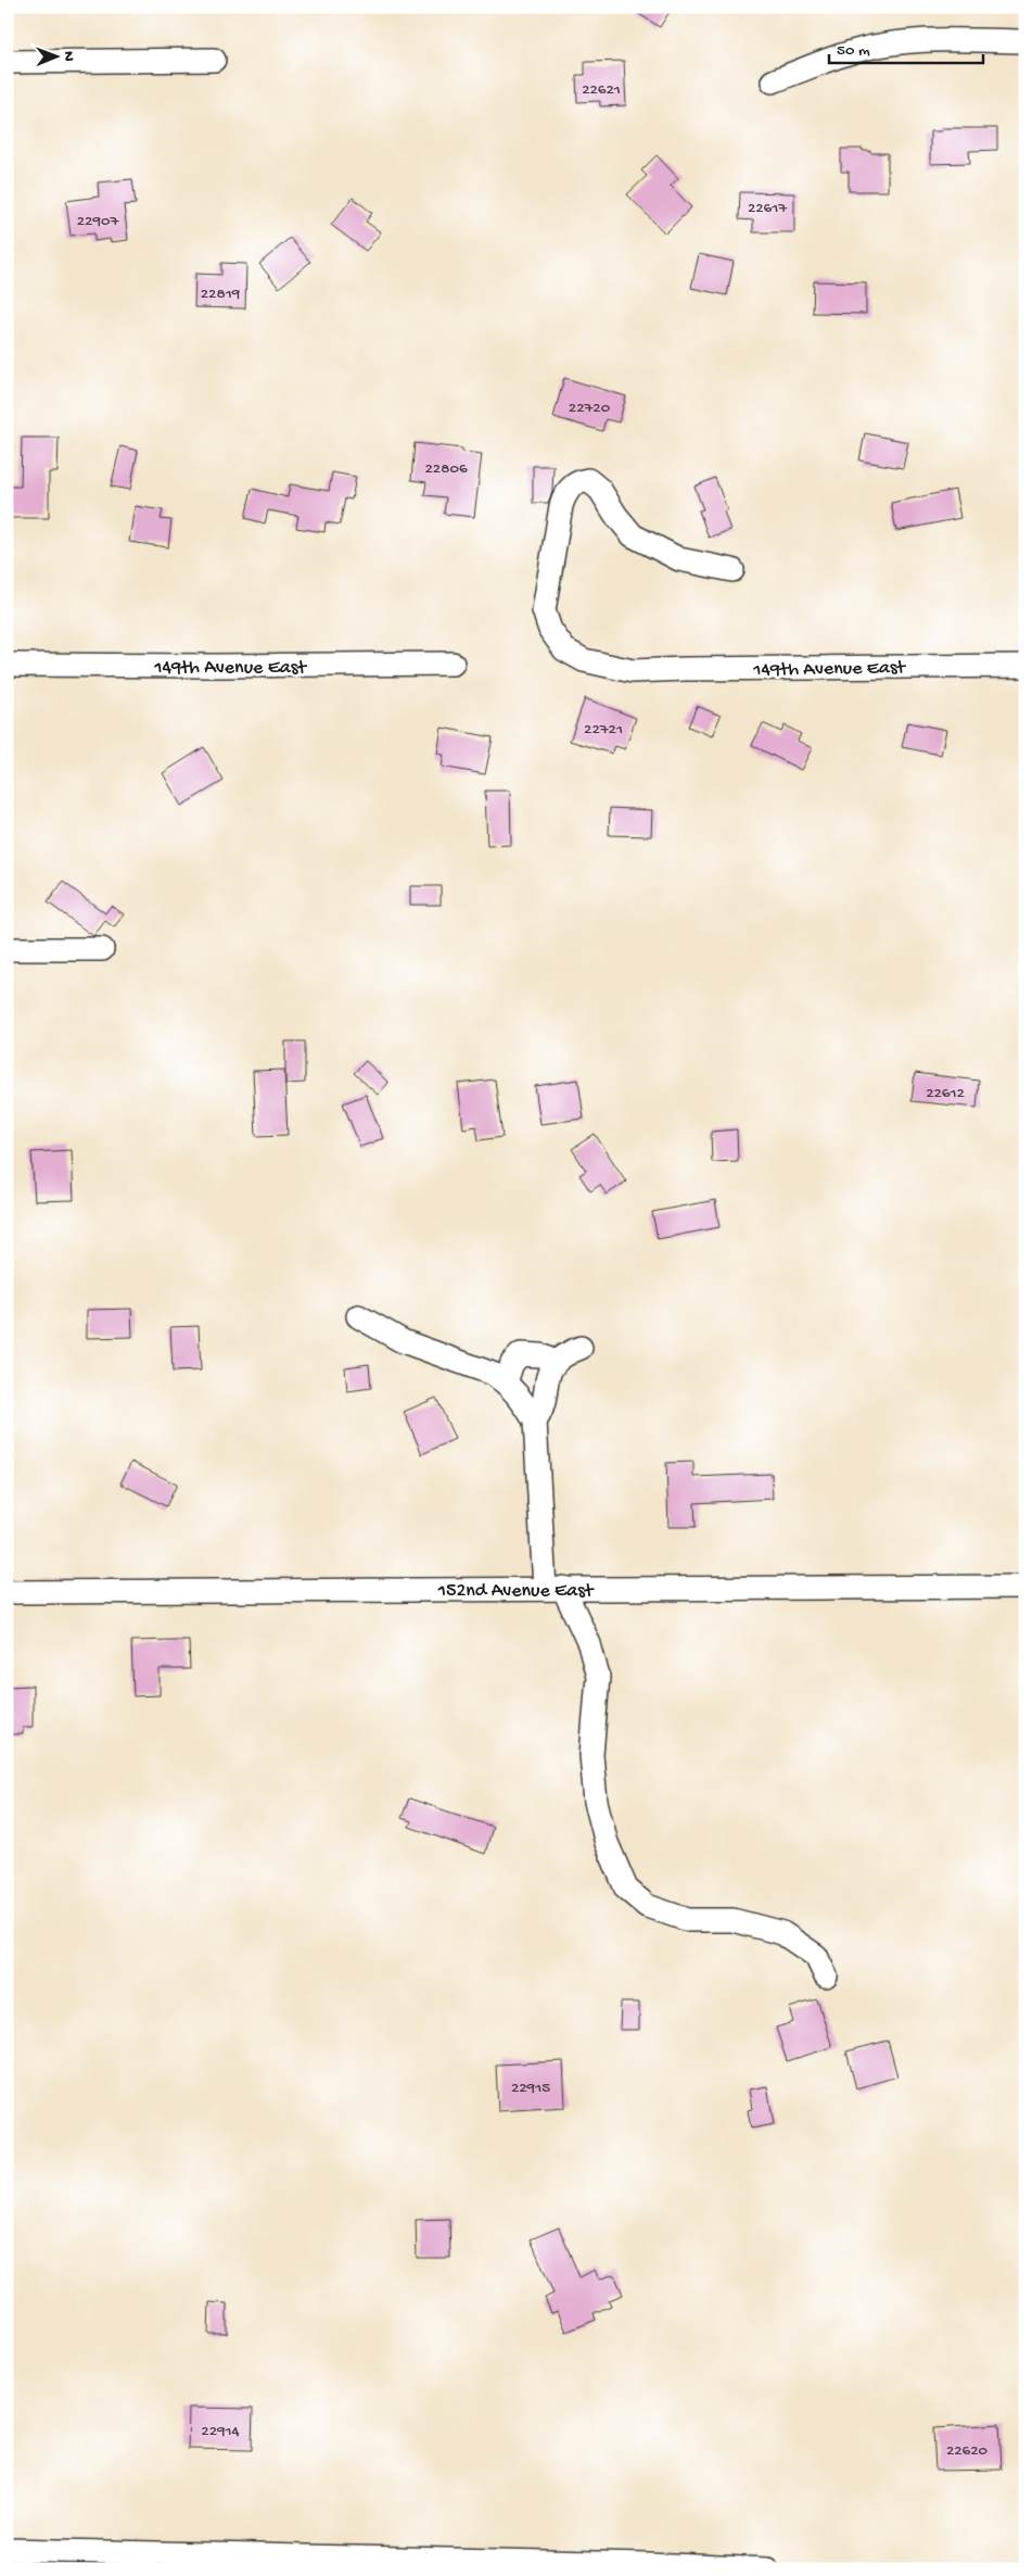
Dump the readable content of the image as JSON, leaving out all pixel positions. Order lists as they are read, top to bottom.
{
  "streets": {
    "street": ["149th Avenue East", "152nd Avenue East"]
  },
  "house_numbers": [
    "22621",
    "22617",
    "22907",
    "22819",
    "22720",
    "22806",
    "22721",
    "22612",
    "22915",
    "22914",
    "22620"
  ],
  "scale_bar": "50 m",
  "north": "right"
}
